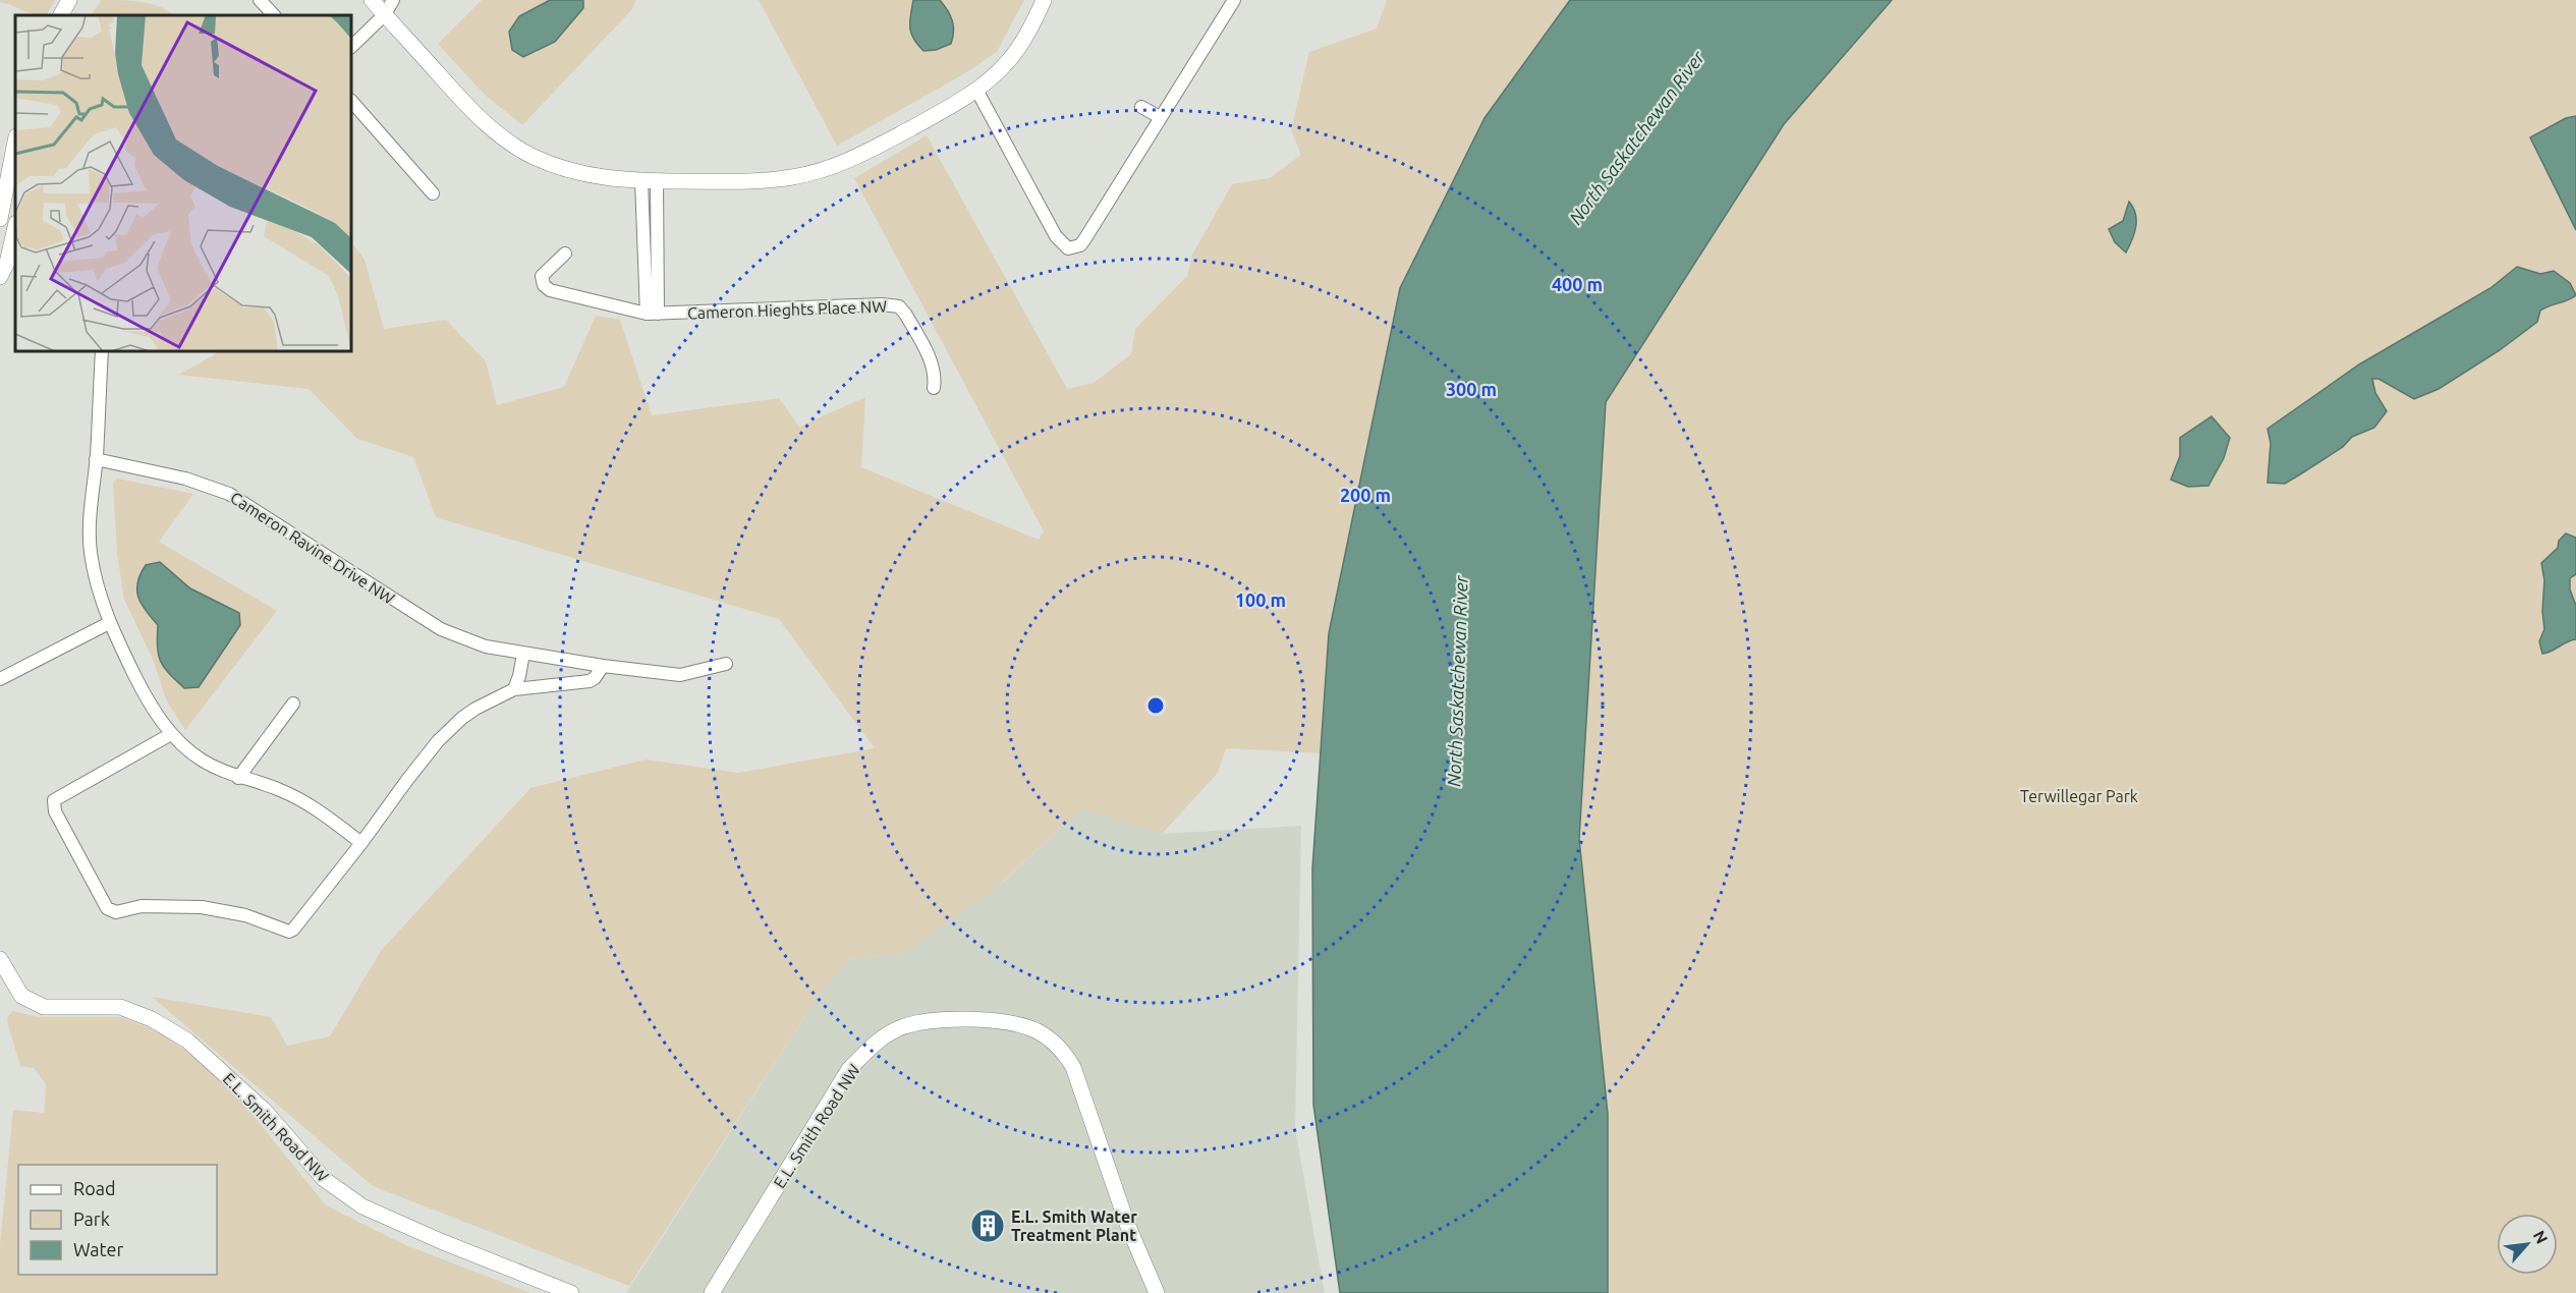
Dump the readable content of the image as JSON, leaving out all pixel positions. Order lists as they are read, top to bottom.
{
  "streets": {
    "street": ["Cameron Hieghts Place NW", "Cameron Ravine Drive NW", "E.L. Smith Road NW"]
  },
  "water": ["North Saskatchewan River"],
  "parks": ["Terwillegar Park"],
  "places": {
    "building": ["E.L. Smith Water Treatment Plant"]
  },
  "legend": ["Road", "Park", "Water"],
  "north": "top right",
  "rings": [
    "400 m",
    "300 m",
    "200 m",
    "100 m"
  ]
}
